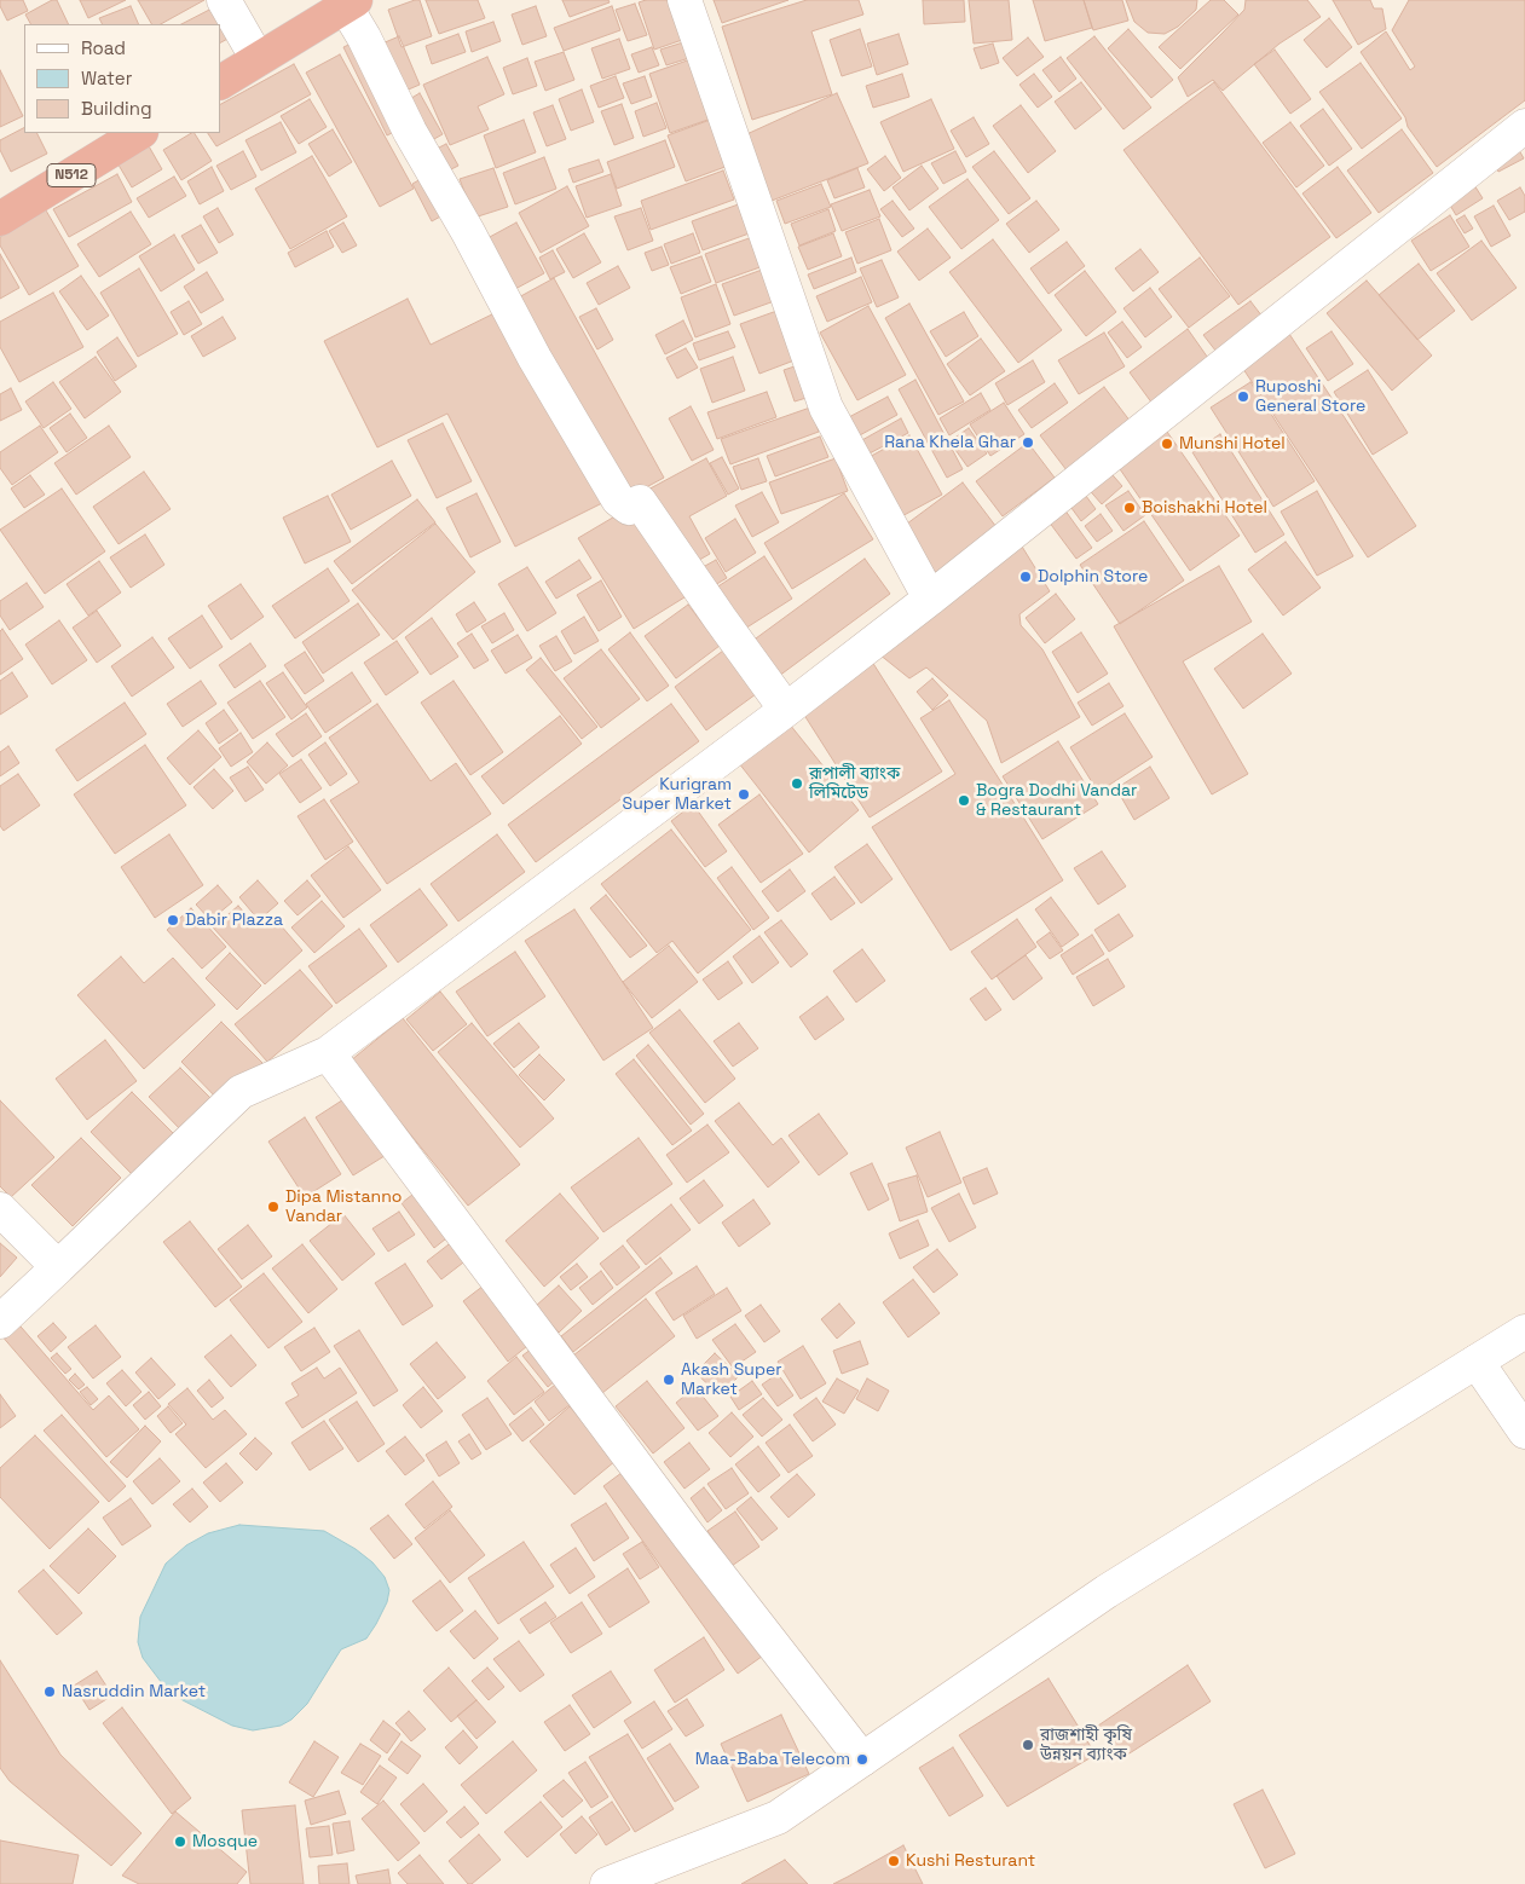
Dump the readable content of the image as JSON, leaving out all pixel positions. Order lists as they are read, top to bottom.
{
  "streets": {
    "highway": ["N512"]
  },
  "places": [
    "Ruposhi General Store",
    "Rana Khela Ghar",
    "Munshi Hotel",
    "Boishakhi Hotel",
    "Dolphin Store",
    "রূপালী ব্যাংক লিমিটেড",
    "Kurigram Super Market",
    "Bogra Dodhi Vandar & Restaurant",
    "Dabir Plazza",
    "Dipa Mistanno Vandar",
    "Akash Super Market",
    "Nasruddin Market",
    "রাজশাহী কৃষি উন্নয়ন ব্যাংক",
    "Maa-Baba Telecom",
    "Mosque",
    "Kushi Resturant"
  ],
  "legend": ["Road", "Water", "Building"]
}
